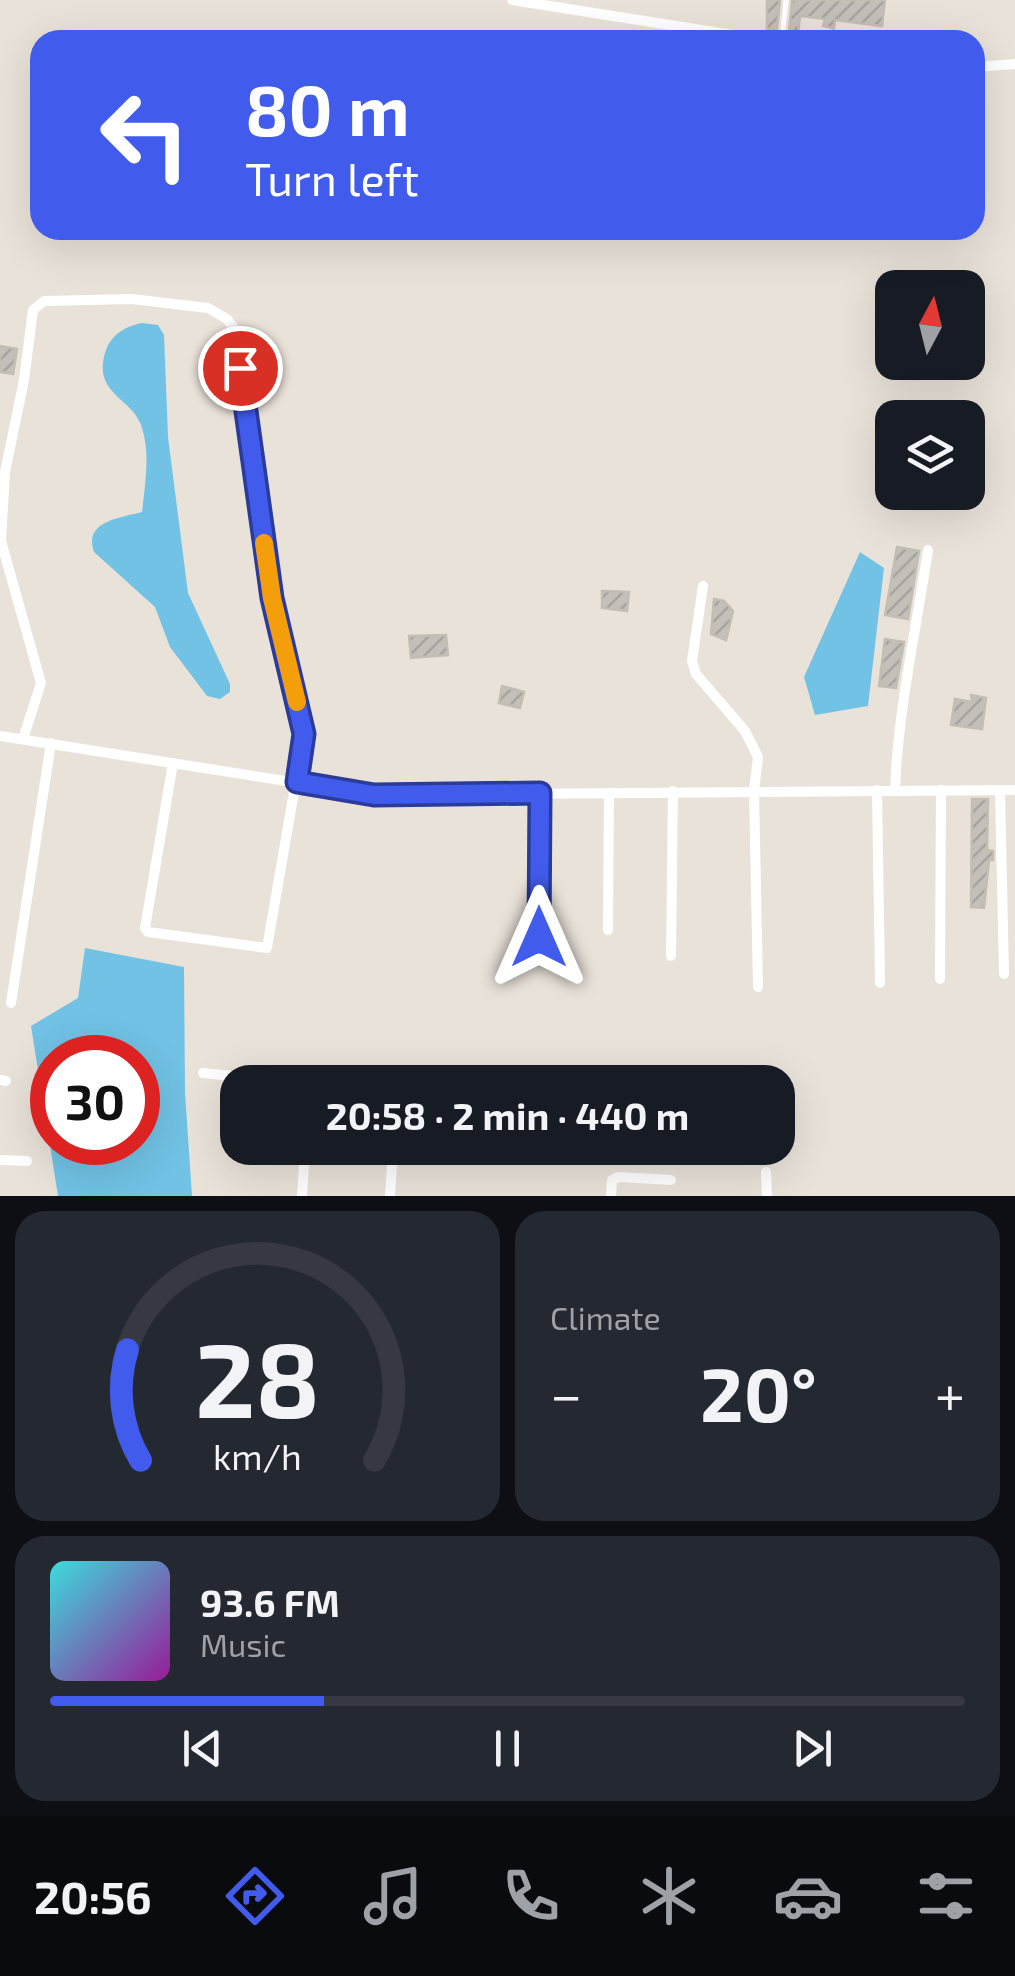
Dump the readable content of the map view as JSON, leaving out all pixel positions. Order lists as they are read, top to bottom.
{
  "north": "top",
  "page": {
    "turn": ["80 m", "Turn left"],
    "limit": "30",
    "trip": "20:58 · 2 min · 440 m",
    "tile": "Climate",
    "heat": ["−", "20°", "+"],
    "song": ["93.6 FM", "Music"],
    "tabs": "20:56",
    "gauge": ["28", "km/h"]
  }
}
